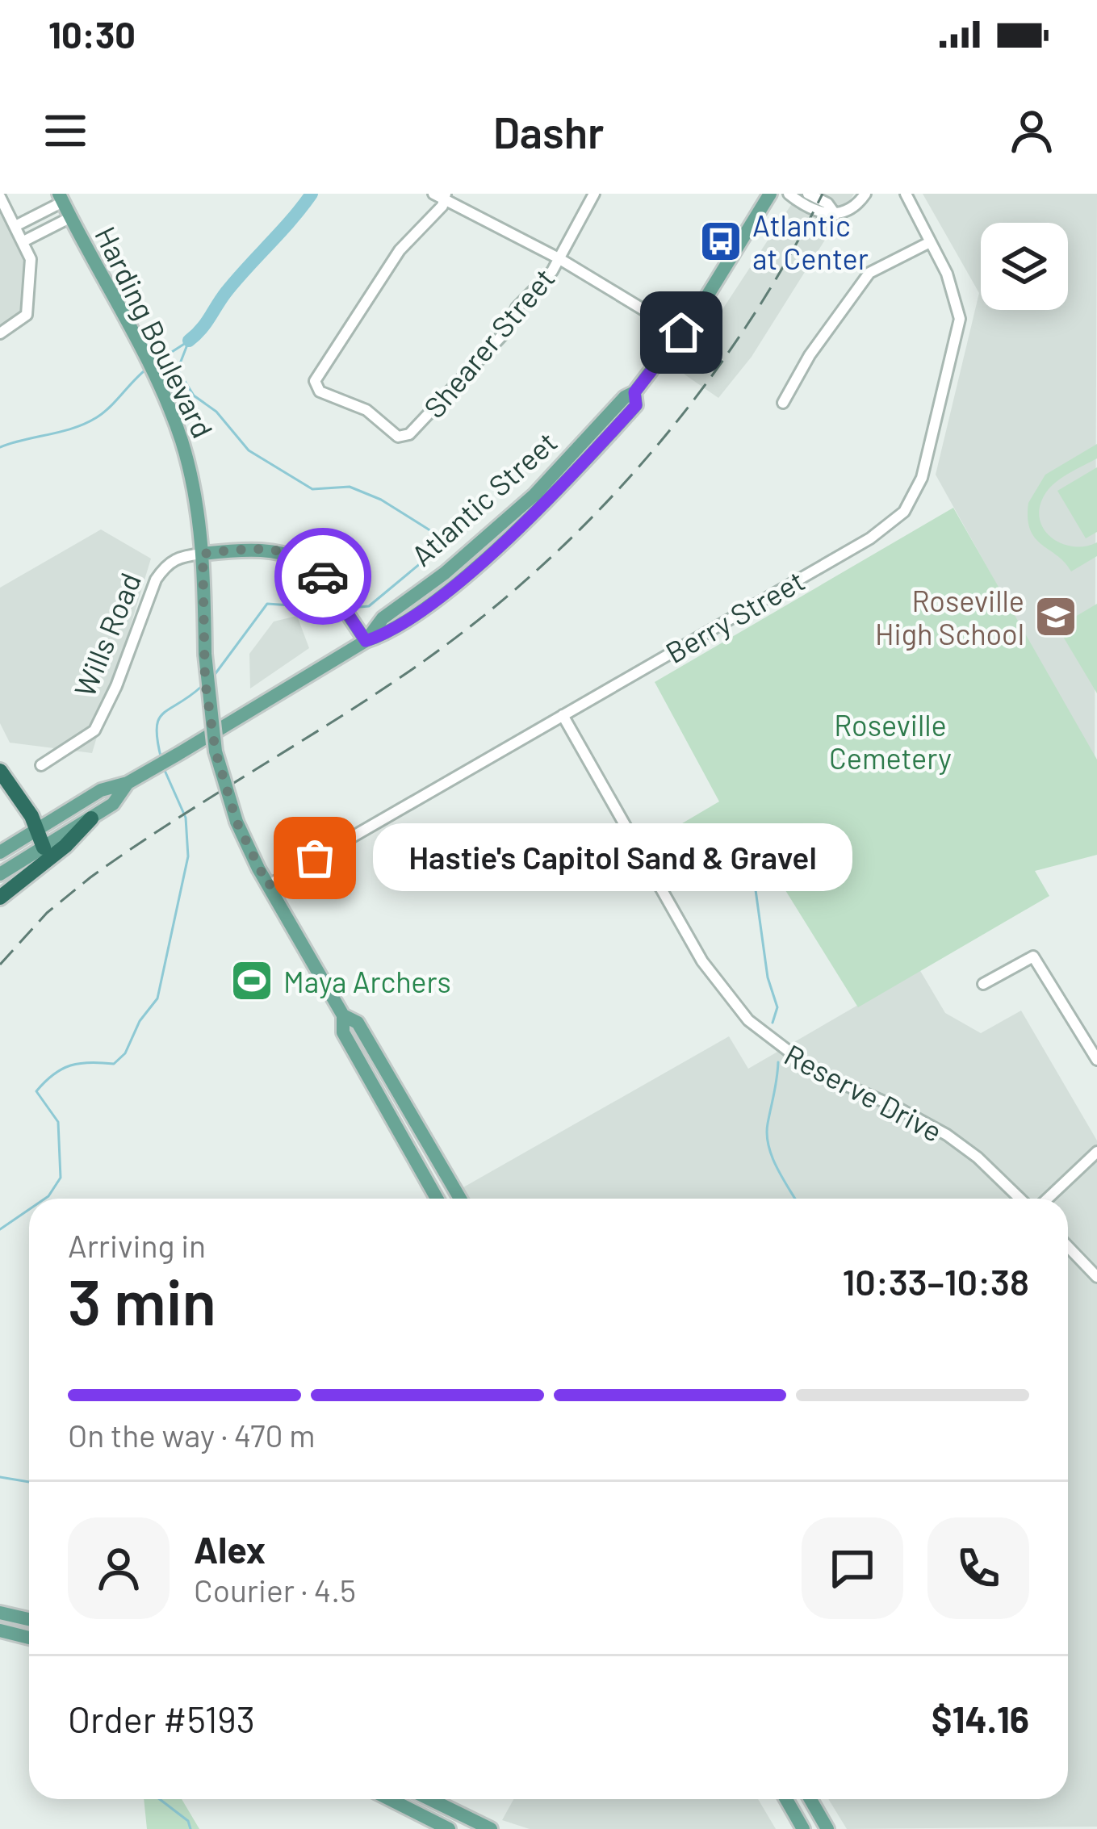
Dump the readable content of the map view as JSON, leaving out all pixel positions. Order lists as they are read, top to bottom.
{
  "streets": {
    "main road": ["Harding Boulevard", "Atlantic Street", "Wills Road"],
    "street": ["Shearer Street", "Berry Street", "Reserve Drive"]
  },
  "crossings": [
    ["Harding Boulevard", "Berry Street"],
    ["Harding Boulevard", "Wills Road"],
    ["Atlantic Street", "Wills Road"],
    ["Berry Street", "Reserve Drive"]
  ],
  "parks": ["Roseville Cemetery"],
  "places": {
    "bus stop": ["Atlantic at Center"],
    "school or university": ["Roseville High School"],
    "other": ["Hastie's Capitol Sand & Gravel"],
    "sports": ["Maya Archers"]
  },
  "page": {
    "status": "10:30",
    "header": "Dashr",
    "bubble": "Hastie's Capitol Sand & Gravel",
    "heading": ["3 min", "Arriving in", "10:33–10:38"],
    "panel": [
      "Alex",
      "Courier · 4.5",
      "Order #5193",
      "$14.16"
    ],
    "bar": "On the way · 470 m"
  }
}
